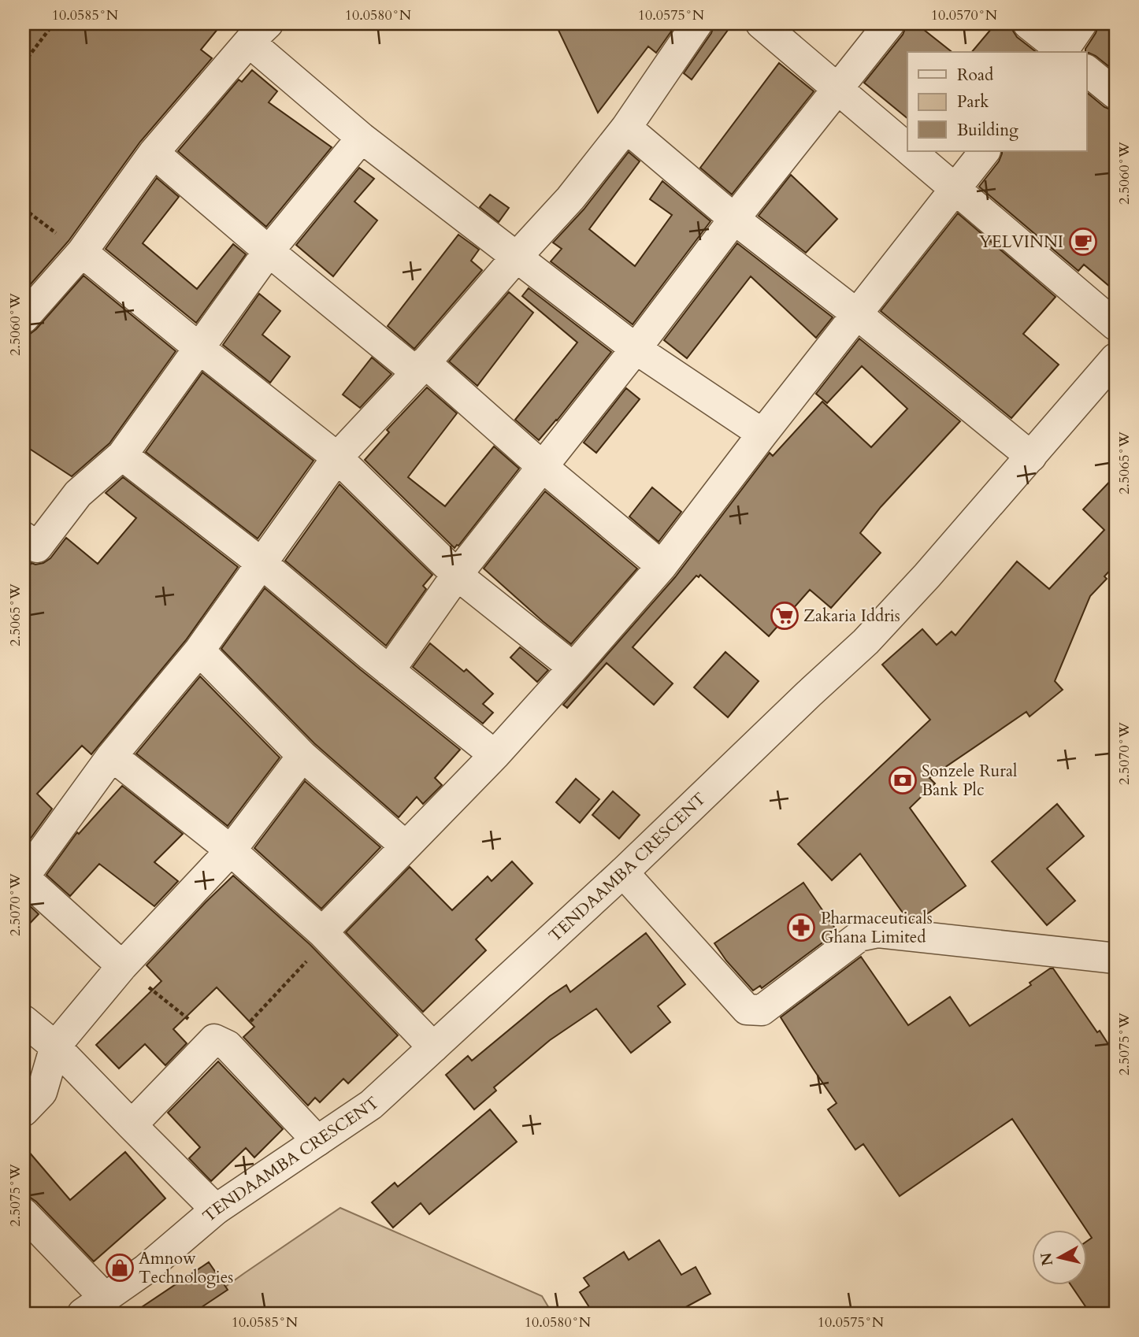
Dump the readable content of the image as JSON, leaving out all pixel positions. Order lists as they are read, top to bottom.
{
  "streets": {
    "street": ["TENDAAMBA CRESCENT"]
  },
  "places": {
    "cafe": ["YELVINNI"],
    "supermarket": ["Zakaria Iddris"],
    "bank": ["Sonzele Rural Bank Plc"],
    "pharmacy": ["Pharmaceuticals Ghana Limited"],
    "shop": ["Amnow Technologies"]
  },
  "legend": ["Road", "Park", "Building"],
  "north": "left",
  "coordinates": [
    "10.0585°N",
    "10.0580°N",
    "10.0575°N",
    "10.0570°N",
    "2.5060°W",
    "2.5065°W",
    "2.5070°W",
    "2.5075°W"
  ]
}
